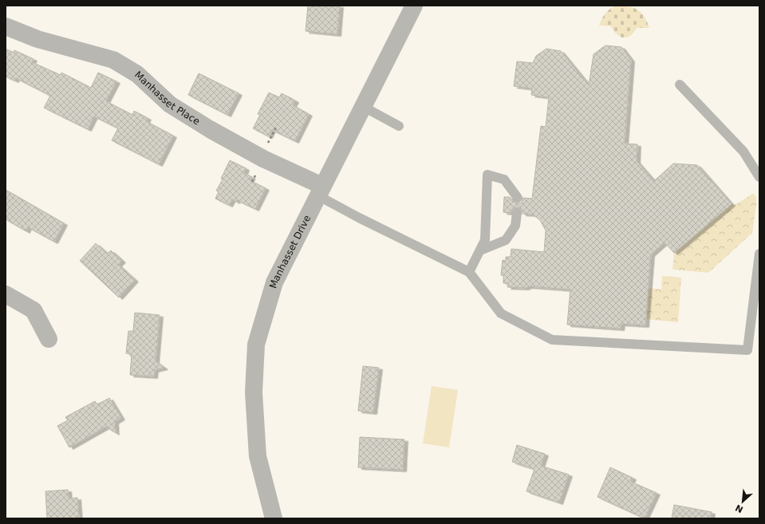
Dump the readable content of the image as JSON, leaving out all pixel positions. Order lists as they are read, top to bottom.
{
  "streets": {
    "street": ["Manhasset Place", "Manhasset Drive"]
  },
  "crossings": [
    ["Manhasset Place", "Manhasset Drive"]
  ],
  "north": "bottom left"
}
